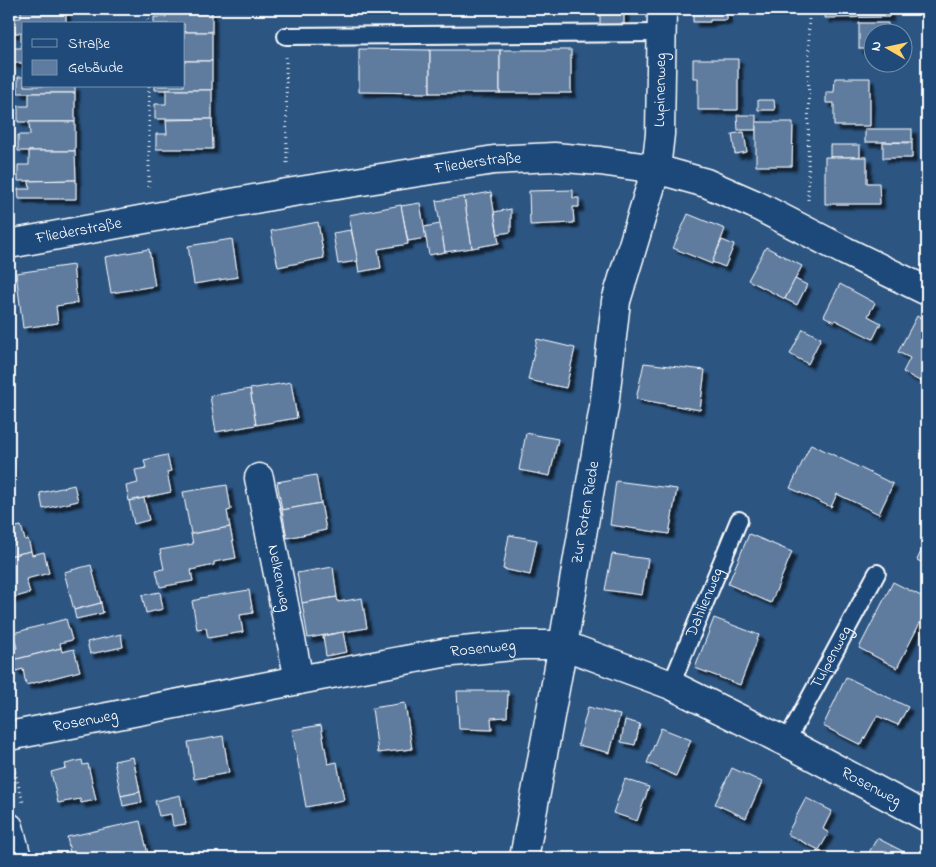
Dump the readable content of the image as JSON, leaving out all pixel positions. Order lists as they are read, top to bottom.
{
  "streets": {
    "street": [
      "Lupinenweg",
      "Fliederstraße",
      "Zur Roten Riede",
      "Nelkenweg",
      "Rosenweg"
    ],
    "lane": ["Dahlienweg", "Tulpenweg"]
  },
  "crossings": [
    ["Lupinenweg", "Fliederstraße"],
    ["Lupinenweg", "Zur Roten Riede"],
    ["Fliederstraße", "Zur Roten Riede"],
    ["Zur Roten Riede", "Rosenweg"],
    ["Nelkenweg", "Rosenweg"],
    ["Dahlienweg", "Rosenweg"],
    ["Rosenweg", "Tulpenweg"]
  ],
  "legend": ["Straße", "Gebäude"],
  "north": "left"
}
